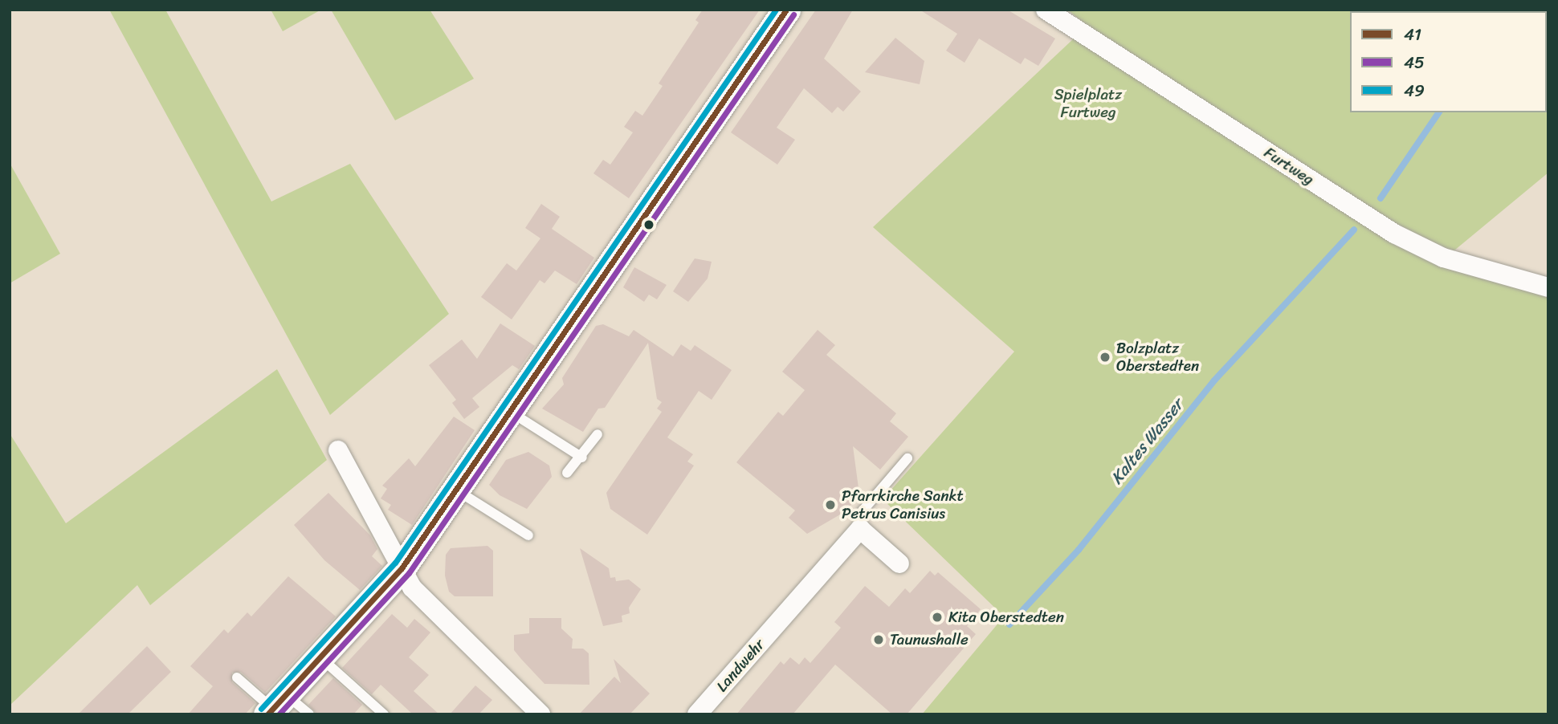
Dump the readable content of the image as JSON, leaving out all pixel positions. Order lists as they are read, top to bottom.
{
  "streets": {
    "street": ["Furtweg", "Landwehr"]
  },
  "water": ["Kaltes Wasser"],
  "parks": ["Spielplatz Furtweg"],
  "places": [
    "Bolzplatz Oberstedten",
    "Pfarrkirche Sankt Petrus Canisius",
    "Kita Oberstedten",
    "Taunushalle"
  ],
  "lines": ["transit line 41", "transit line 49", "transit line 45"],
  "legend": ["41", "45", "49"]
}
